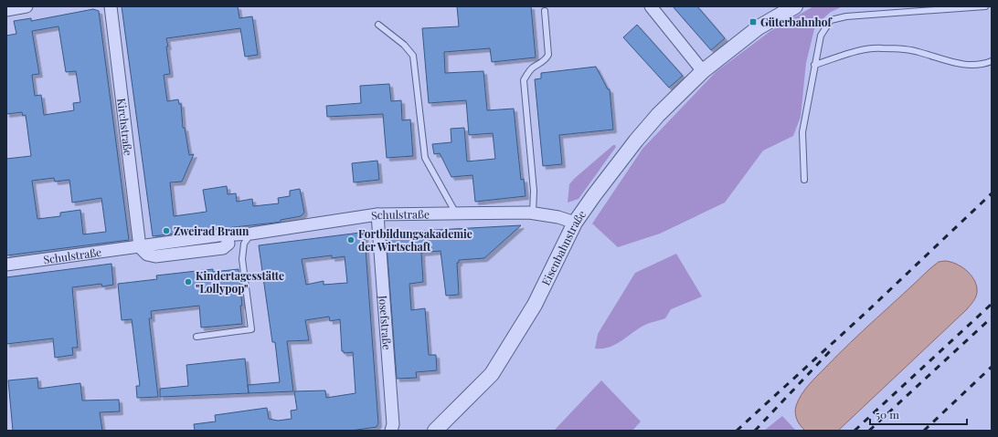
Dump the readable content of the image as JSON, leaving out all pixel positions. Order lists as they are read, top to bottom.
{
  "streets": {
    "street": [
      "Kirchstraße",
      "Schulstraße",
      "Eisenbahnstraße",
      "Josefstraße"
    ]
  },
  "crossings": [
    ["Kirchstraße", "Schulstraße"],
    ["Schulstraße", "Eisenbahnstraße"],
    ["Schulstraße", "Josefstraße"]
  ],
  "places": {
    "transit": ["Güterbahnhof"],
    "other": ["Zweirad Braun", "Fortbildungsakademie der Wirtschaft", "Kindertagesstätte \"Lollypop\""]
  },
  "scale_bar": "50 m"
}
